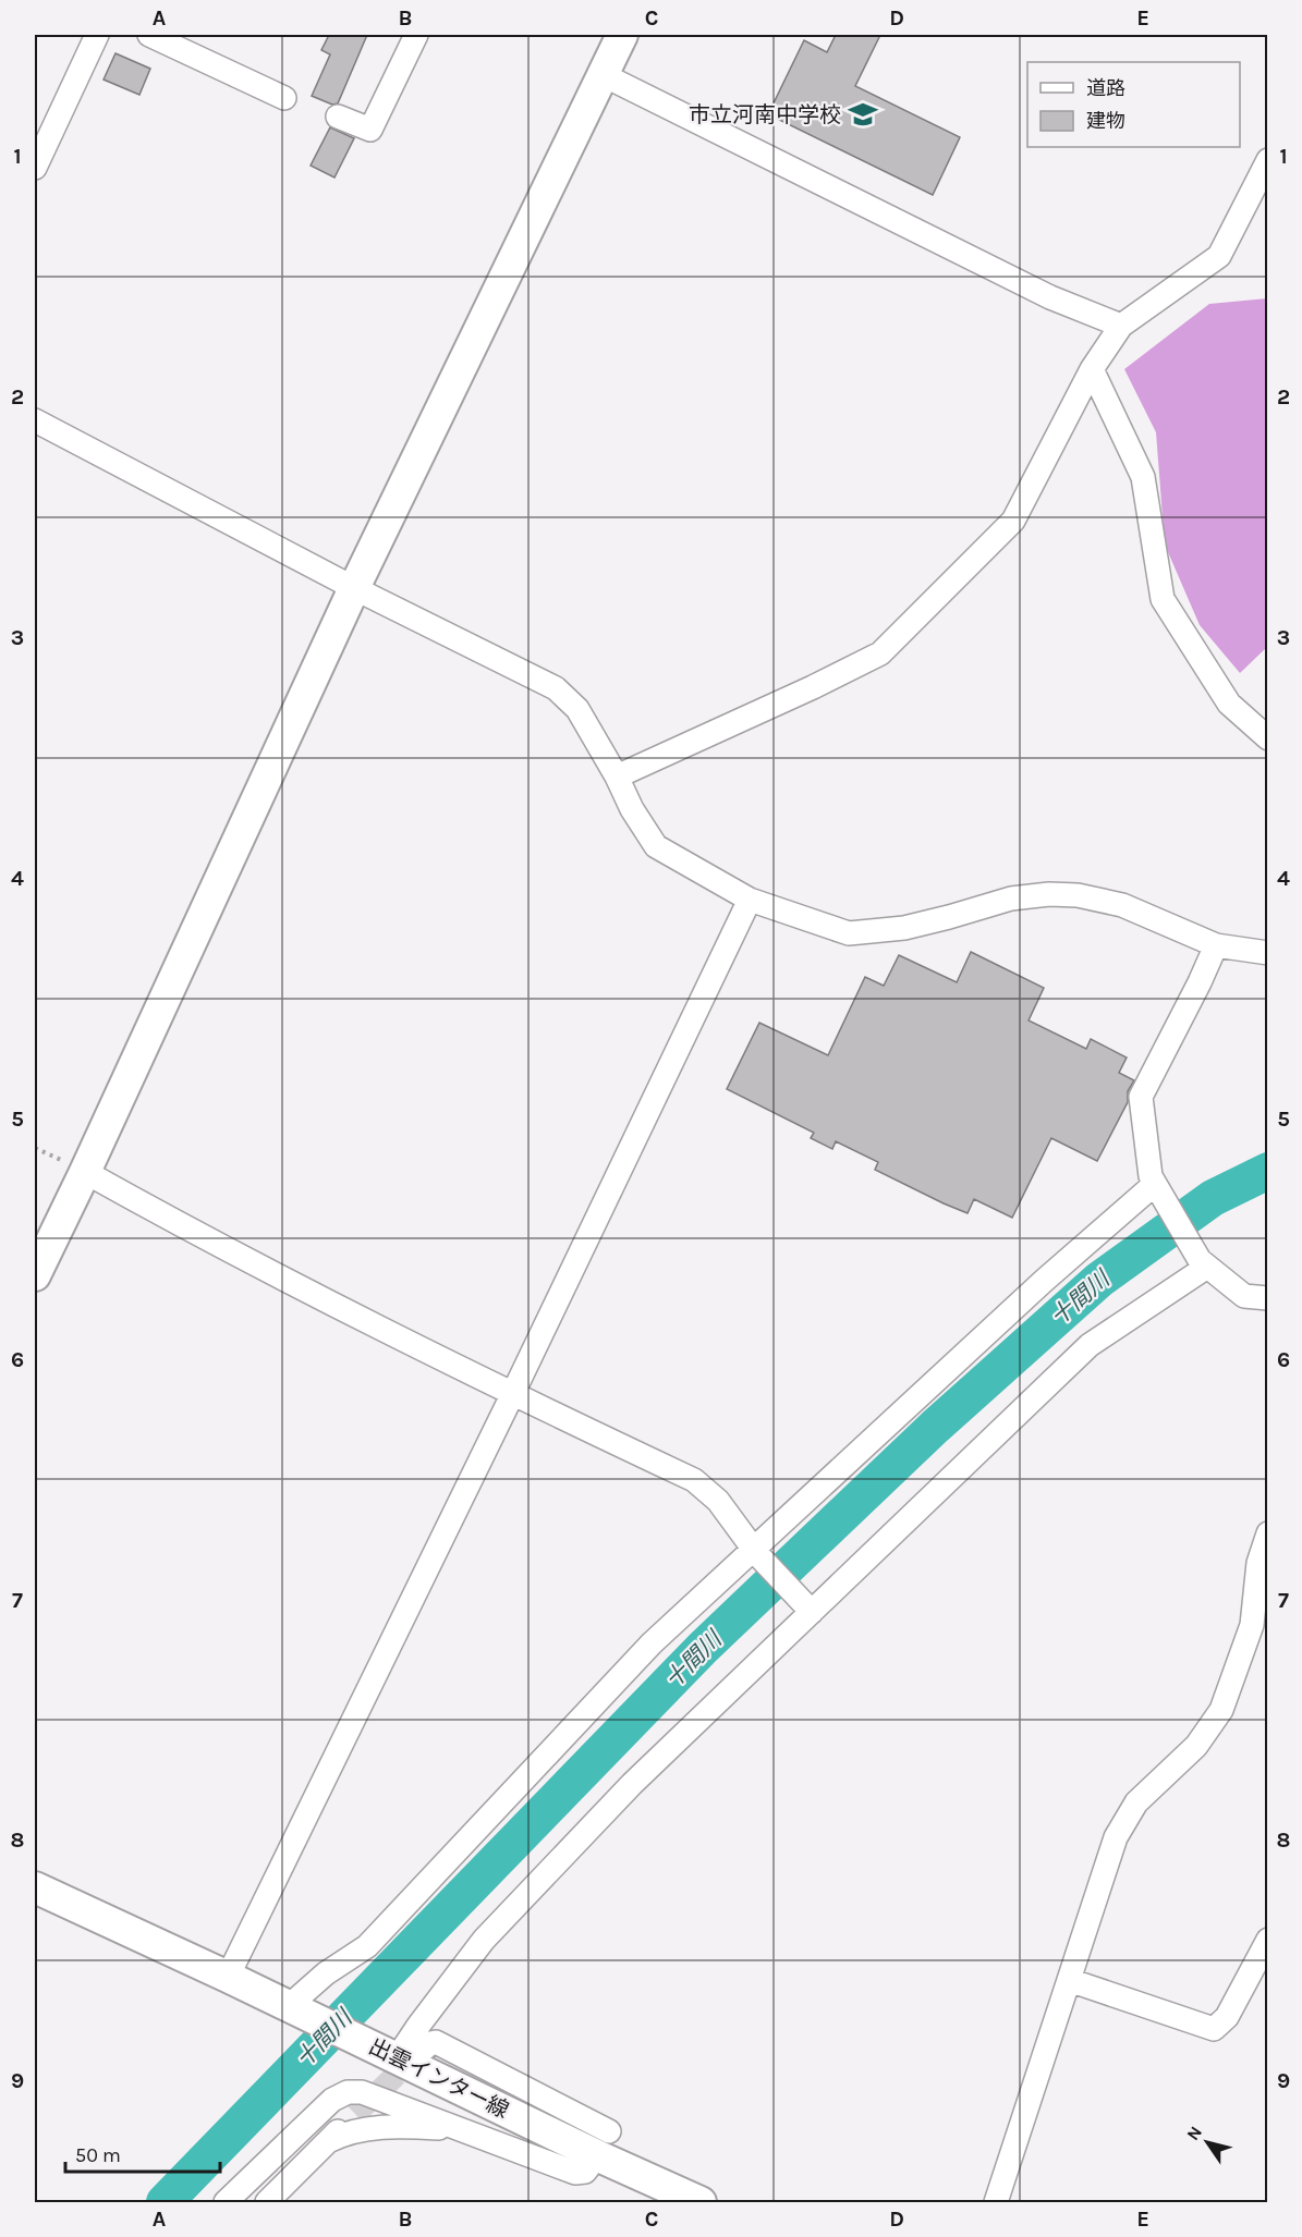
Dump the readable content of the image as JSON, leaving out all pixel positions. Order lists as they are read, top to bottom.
{
  "streets": {
    "street": ["出雲インター線"]
  },
  "water": ["十間川"],
  "places": {
    "school or university": ["市立河南中学校"]
  },
  "legend": ["道路", "建物"],
  "scale_bar": "50 m",
  "north": "top left",
  "grid": {
    "columns": [
      "A",
      "B",
      "C",
      "D",
      "E"
    ],
    "rows": [
      "1",
      "2",
      "3",
      "4",
      "5",
      "6",
      "7",
      "8",
      "9"
    ]
  }
}
